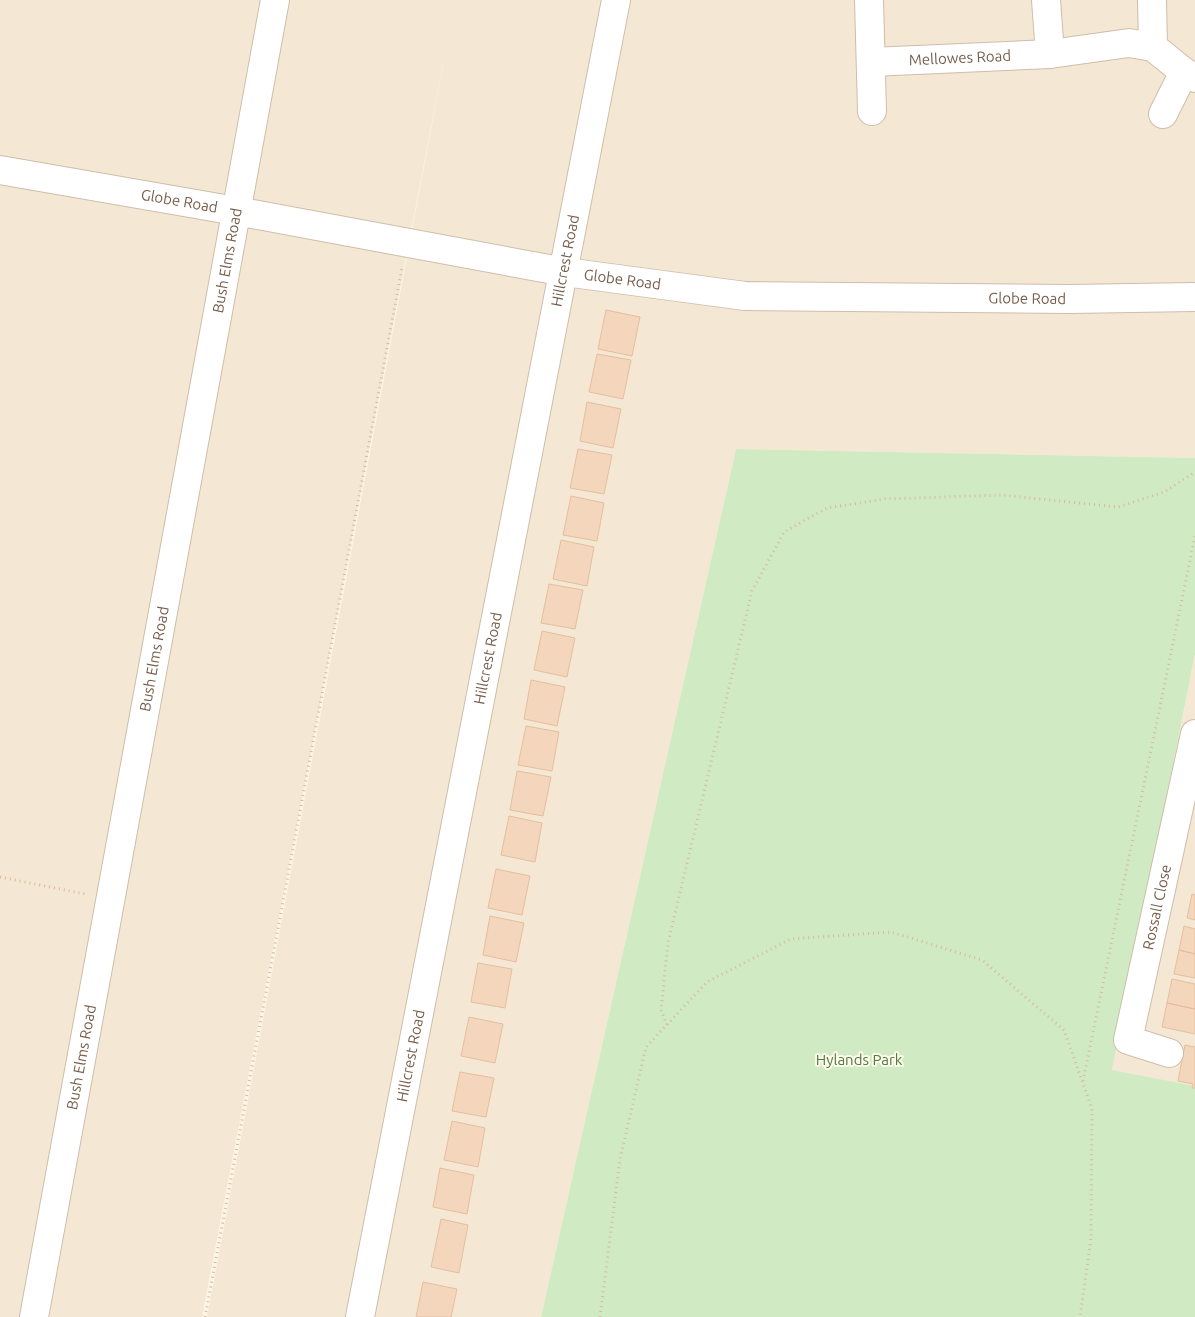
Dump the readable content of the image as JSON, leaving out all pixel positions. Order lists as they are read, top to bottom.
{
  "streets": {
    "street": [
      "Mellowes Road",
      "Globe Road",
      "Bush Elms Road",
      "Hillcrest Road",
      "Rossall Close"
    ]
  },
  "crossings": [
    ["Globe Road", "Bush Elms Road"],
    ["Globe Road", "Hillcrest Road"]
  ],
  "parks": ["Hylands Park"]
}
